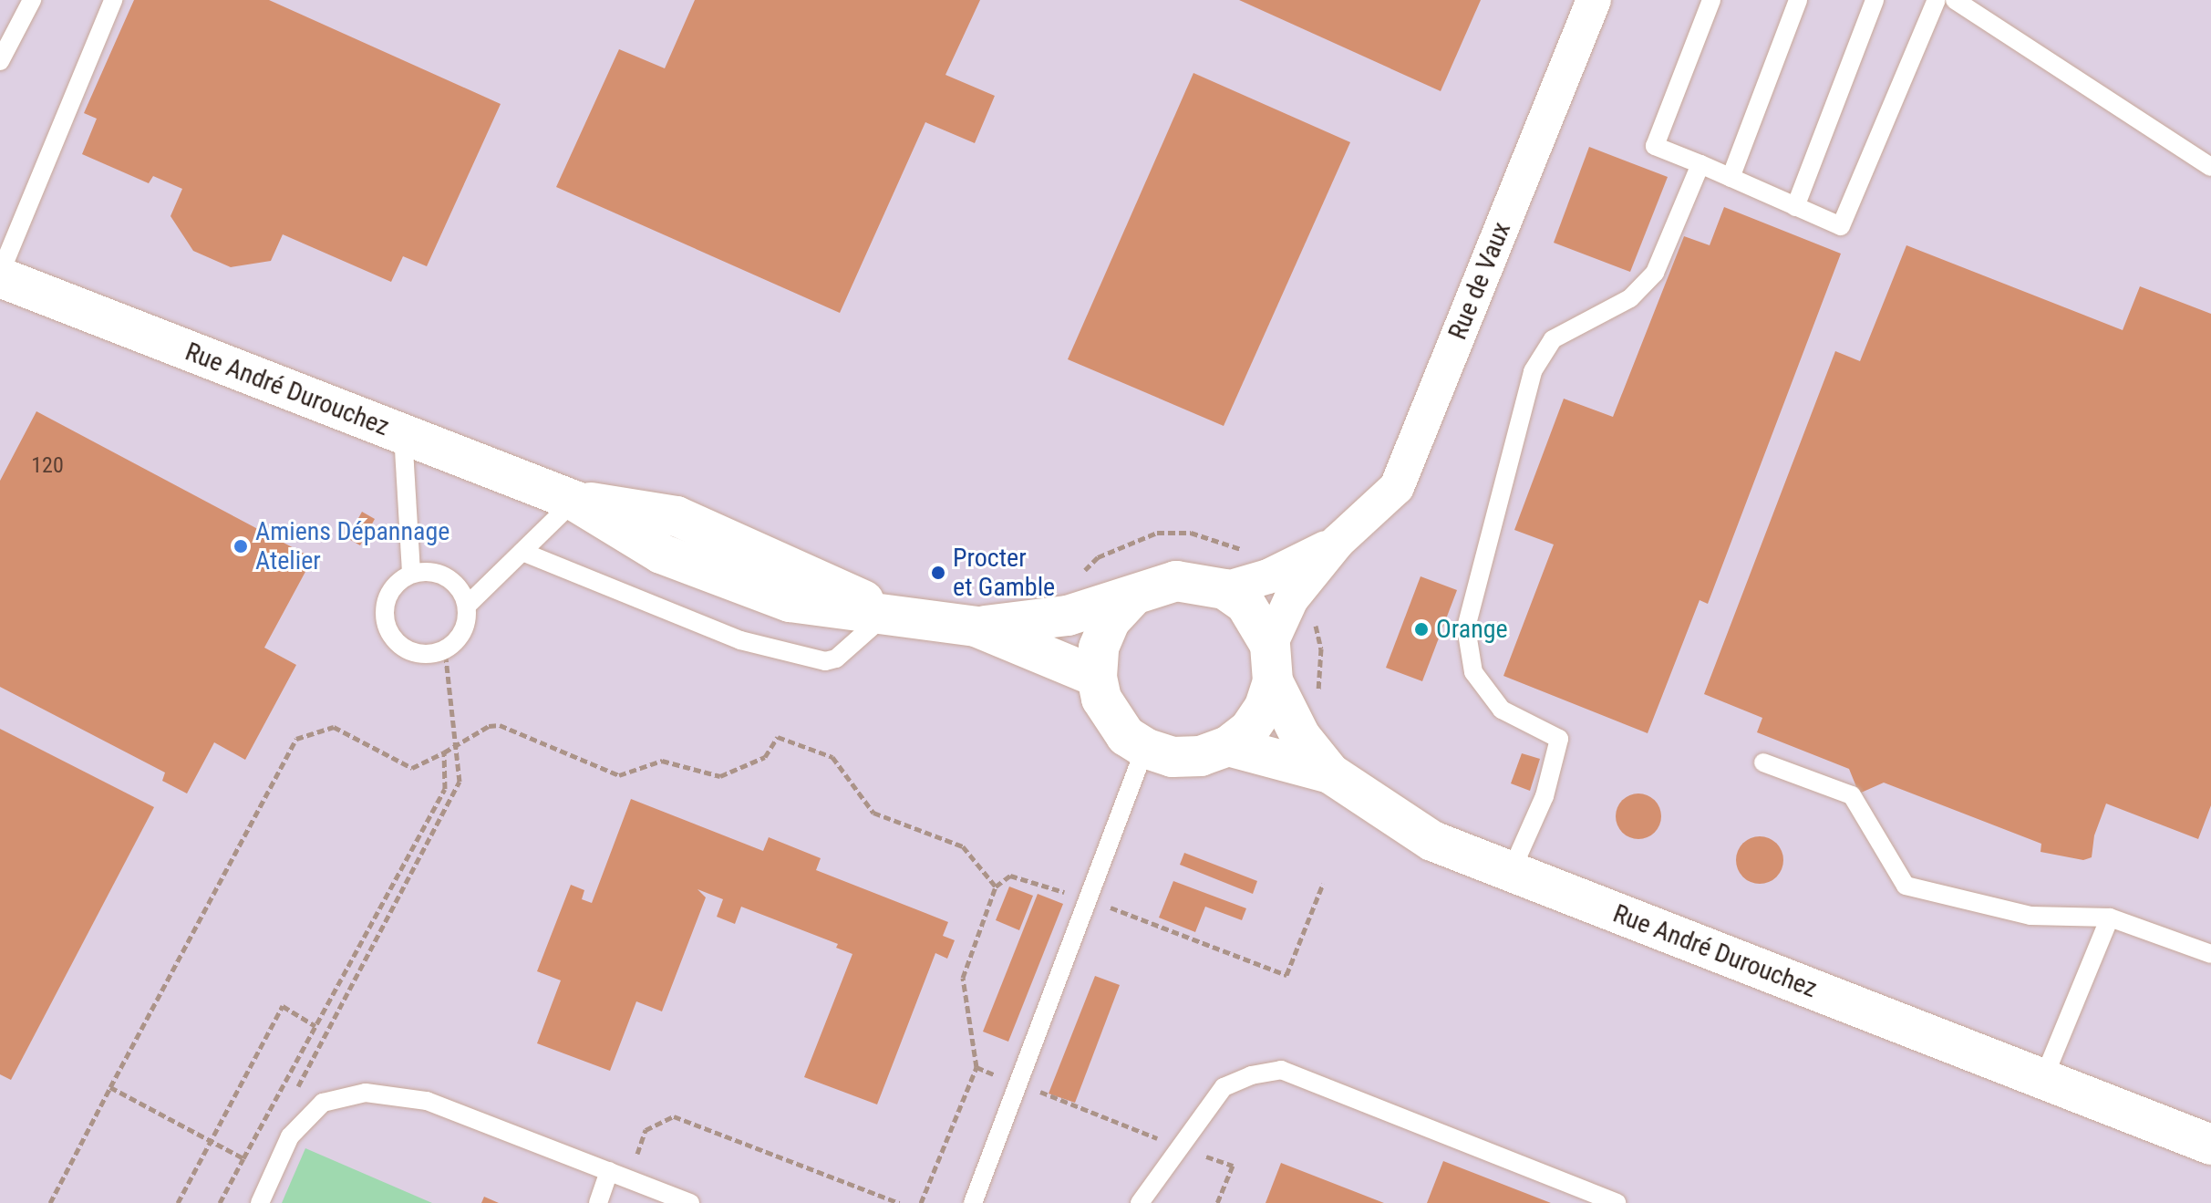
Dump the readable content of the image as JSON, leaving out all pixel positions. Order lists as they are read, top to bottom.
{
  "streets": {
    "main road": ["Rue André Durouchez"],
    "street": ["Rue de Vaux"]
  },
  "crossings": [
    ["Rue de Vaux", "Rue André Durouchez"]
  ],
  "places": ["Amiens Dépannage Atelier", "Procter et Gamble", "Orange"],
  "house_numbers": ["120"]
}
